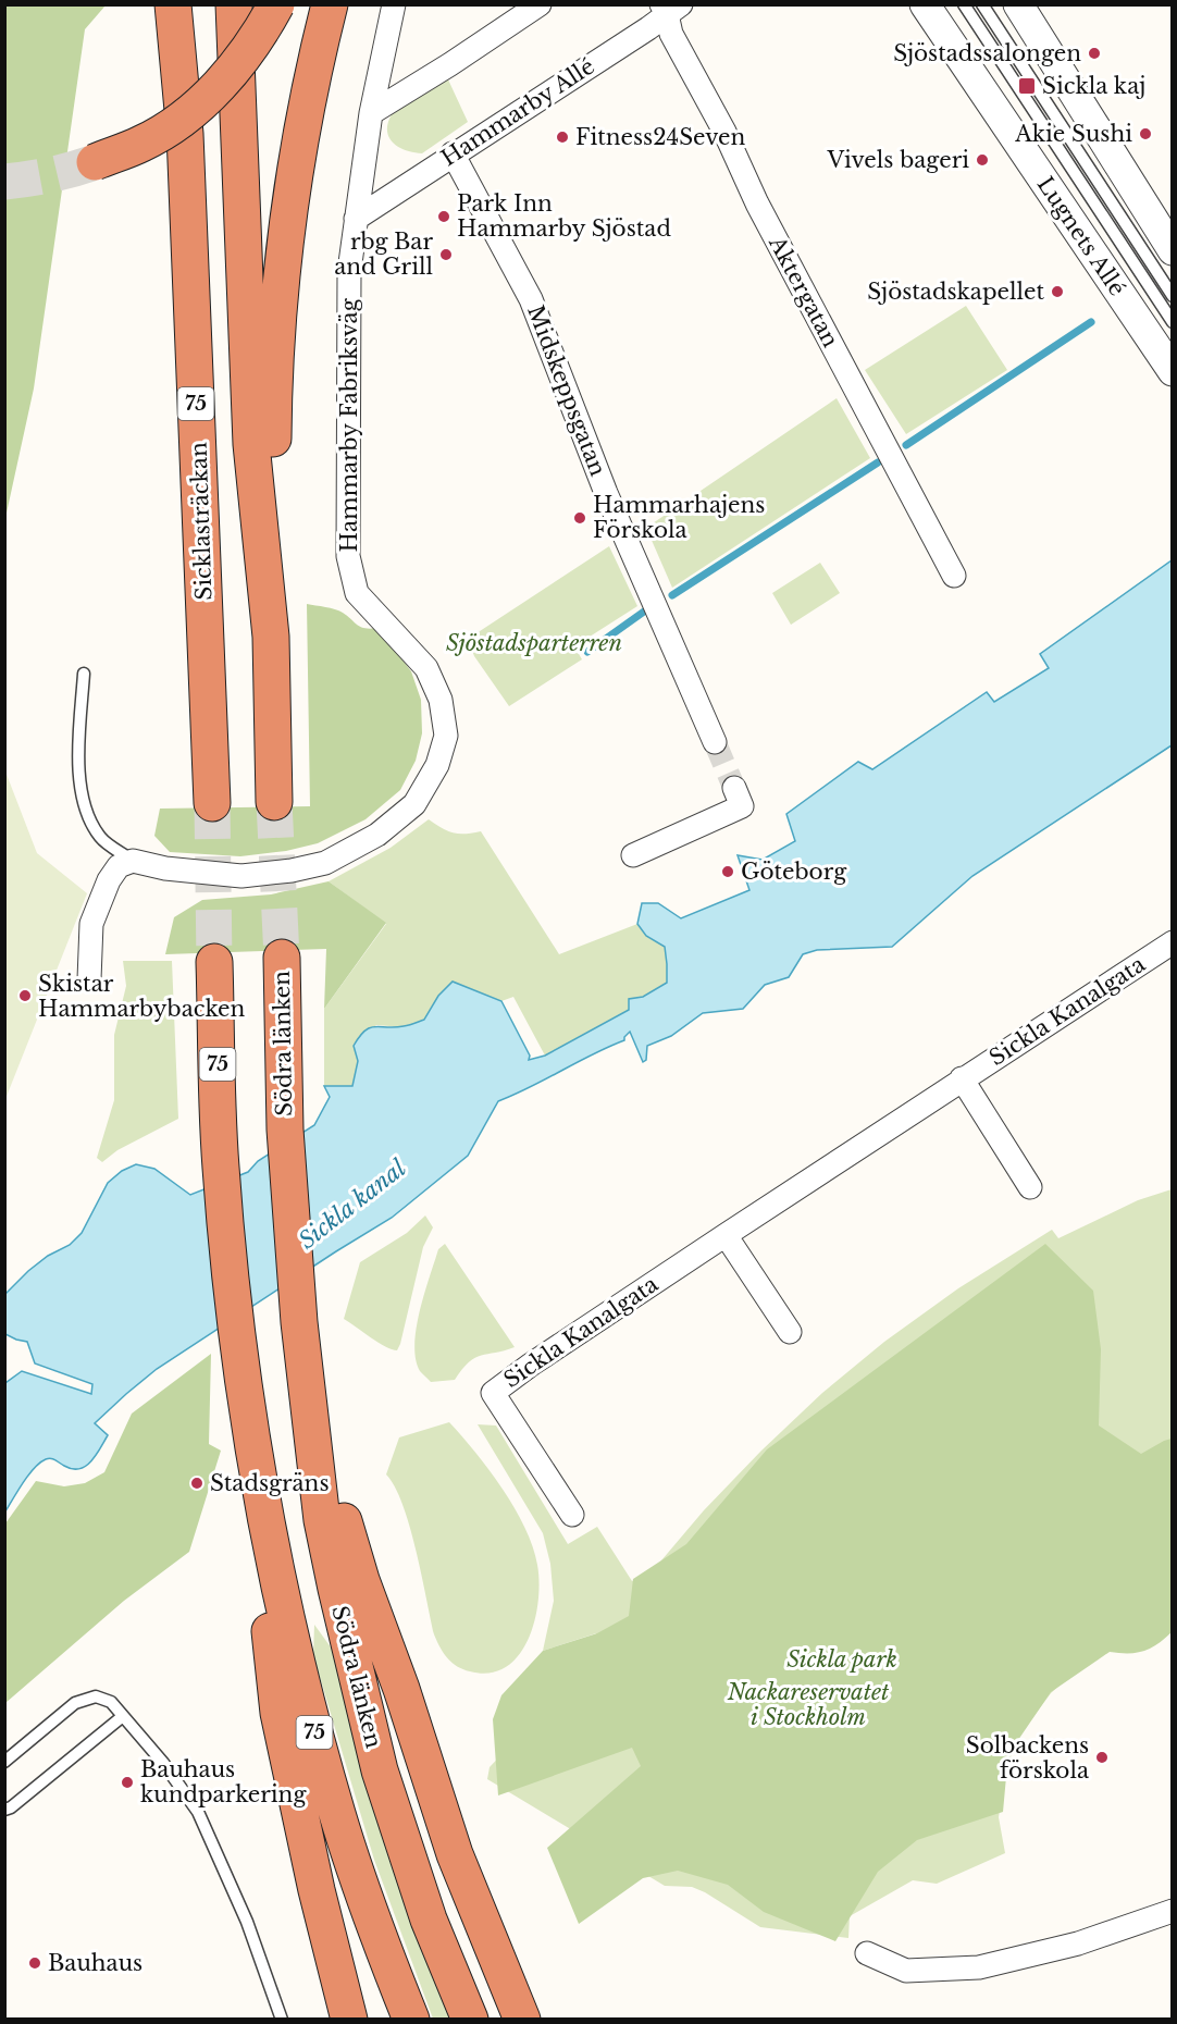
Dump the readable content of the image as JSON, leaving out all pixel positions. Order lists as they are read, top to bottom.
{
  "streets": {
    "highway": ["75", "Sicklasträckan", "Södra länken"],
    "street": [
      "Hammarby Allé",
      "Lugnets Allé",
      "Aktergatan",
      "Midskeppsgatan",
      "Hammarby Fabriksväg",
      "Sickla Kanalgata"
    ]
  },
  "crossings": [
    ["Hammarby Allé", "Aktergatan"],
    ["Hammarby Allé", "Midskeppsgatan"],
    ["Hammarby Allé", "Hammarby Fabriksväg"]
  ],
  "water": ["Sickla kanal"],
  "parks": ["Sjöstadsparterren", "Sickla park", "Nackareservatet i Stockholm"],
  "places": {
    "other": [
      "Sjöstadssalongen",
      "Akie Sushi",
      "Fitness24Seven",
      "Vivels bageri",
      "Park Inn Hammarby Sjöstad",
      "rbg Bar and Grill",
      "Sjöstadskapellet",
      "Hammarhajens Förskola",
      "Göteborg",
      "Skistar Hammarbybacken",
      "Stadsgräns",
      "Solbackens förskola",
      "Bauhaus kundparkering",
      "Bauhaus"
    ],
    "transit": ["Sickla kaj"]
  }
}
